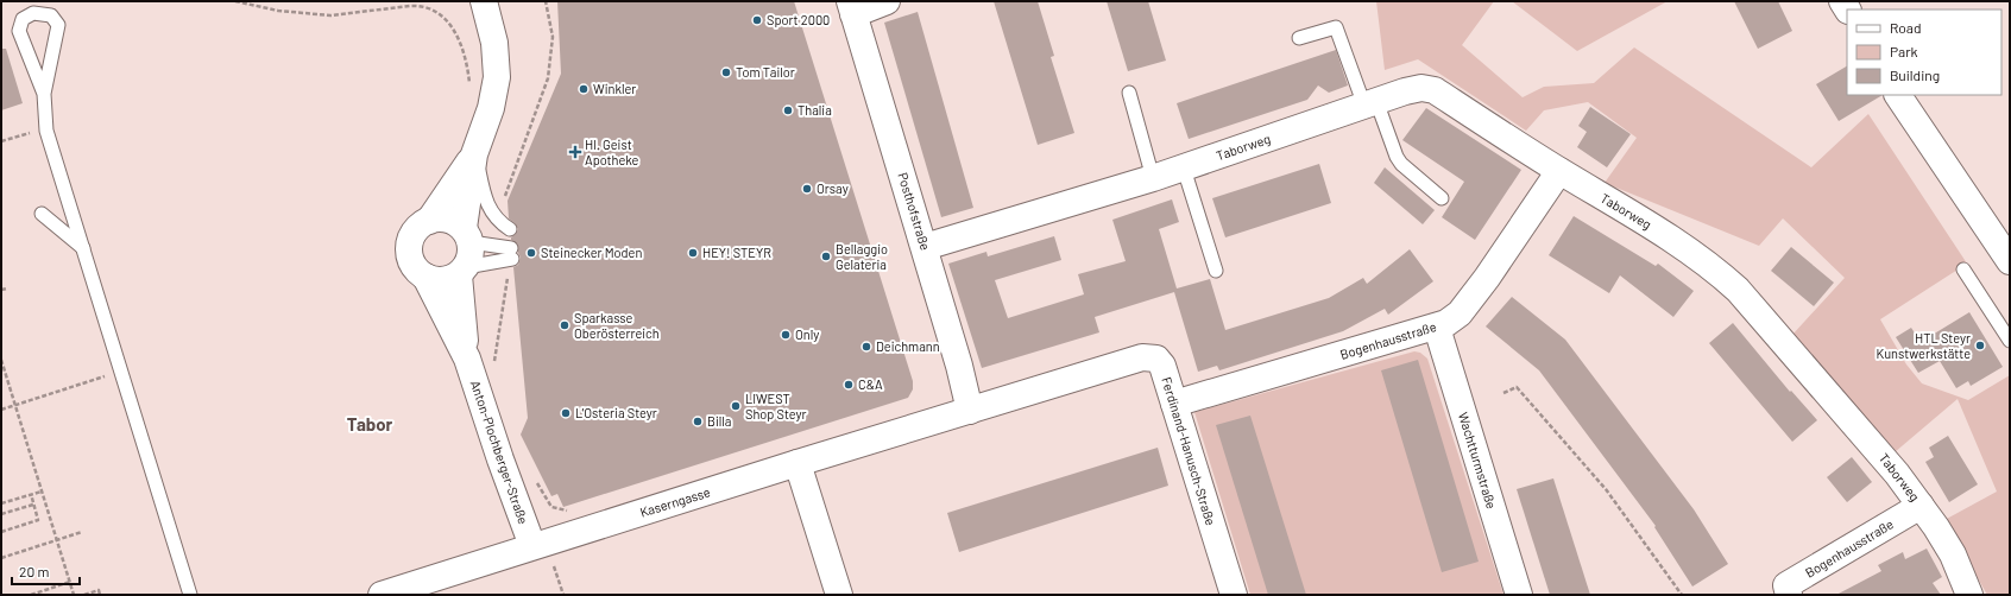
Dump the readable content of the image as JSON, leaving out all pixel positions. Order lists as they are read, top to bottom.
{
  "streets": {
    "street": [
      "Taborweg",
      "Posthofstraße",
      "Bogenhausstraße",
      "Ferdinand-Hanusch-Straße",
      "Anton-Plochberger-Straße",
      "Wachtturmstraße",
      "Kaserngasse"
    ]
  },
  "crossings": [
    ["Taborweg", "Posthofstraße"],
    ["Taborweg", "Bogenhausstraße"],
    ["Posthofstraße", "Ferdinand-Hanusch-Straße"],
    ["Posthofstraße", "Kaserngasse"],
    ["Bogenhausstraße", "Ferdinand-Hanusch-Straße"],
    ["Bogenhausstraße", "Wachtturmstraße"],
    ["Ferdinand-Hanusch-Straße", "Kaserngasse"],
    ["Anton-Plochberger-Straße", "Kaserngasse"]
  ],
  "districts": ["Tabor"],
  "places": {
    "other": [
      "Sport 2000",
      "Tom Tailor",
      "Winkler",
      "Thalia",
      "Orsay",
      "Steinecker Moden",
      "HEY! STEYR",
      "Bellaggio Gelateria",
      "Sparkasse Oberösterreich",
      "Only",
      "HTL Steyr Kunstwerkstätte",
      "Deichmann",
      "C&A",
      "LIWEST Shop Steyr",
      "L'Osteria Steyr",
      "Billa"
    ],
    "health": ["Hl. Geist Apotheke"]
  },
  "legend": ["Road", "Park", "Building"],
  "scale_bar": "20 m"
}
